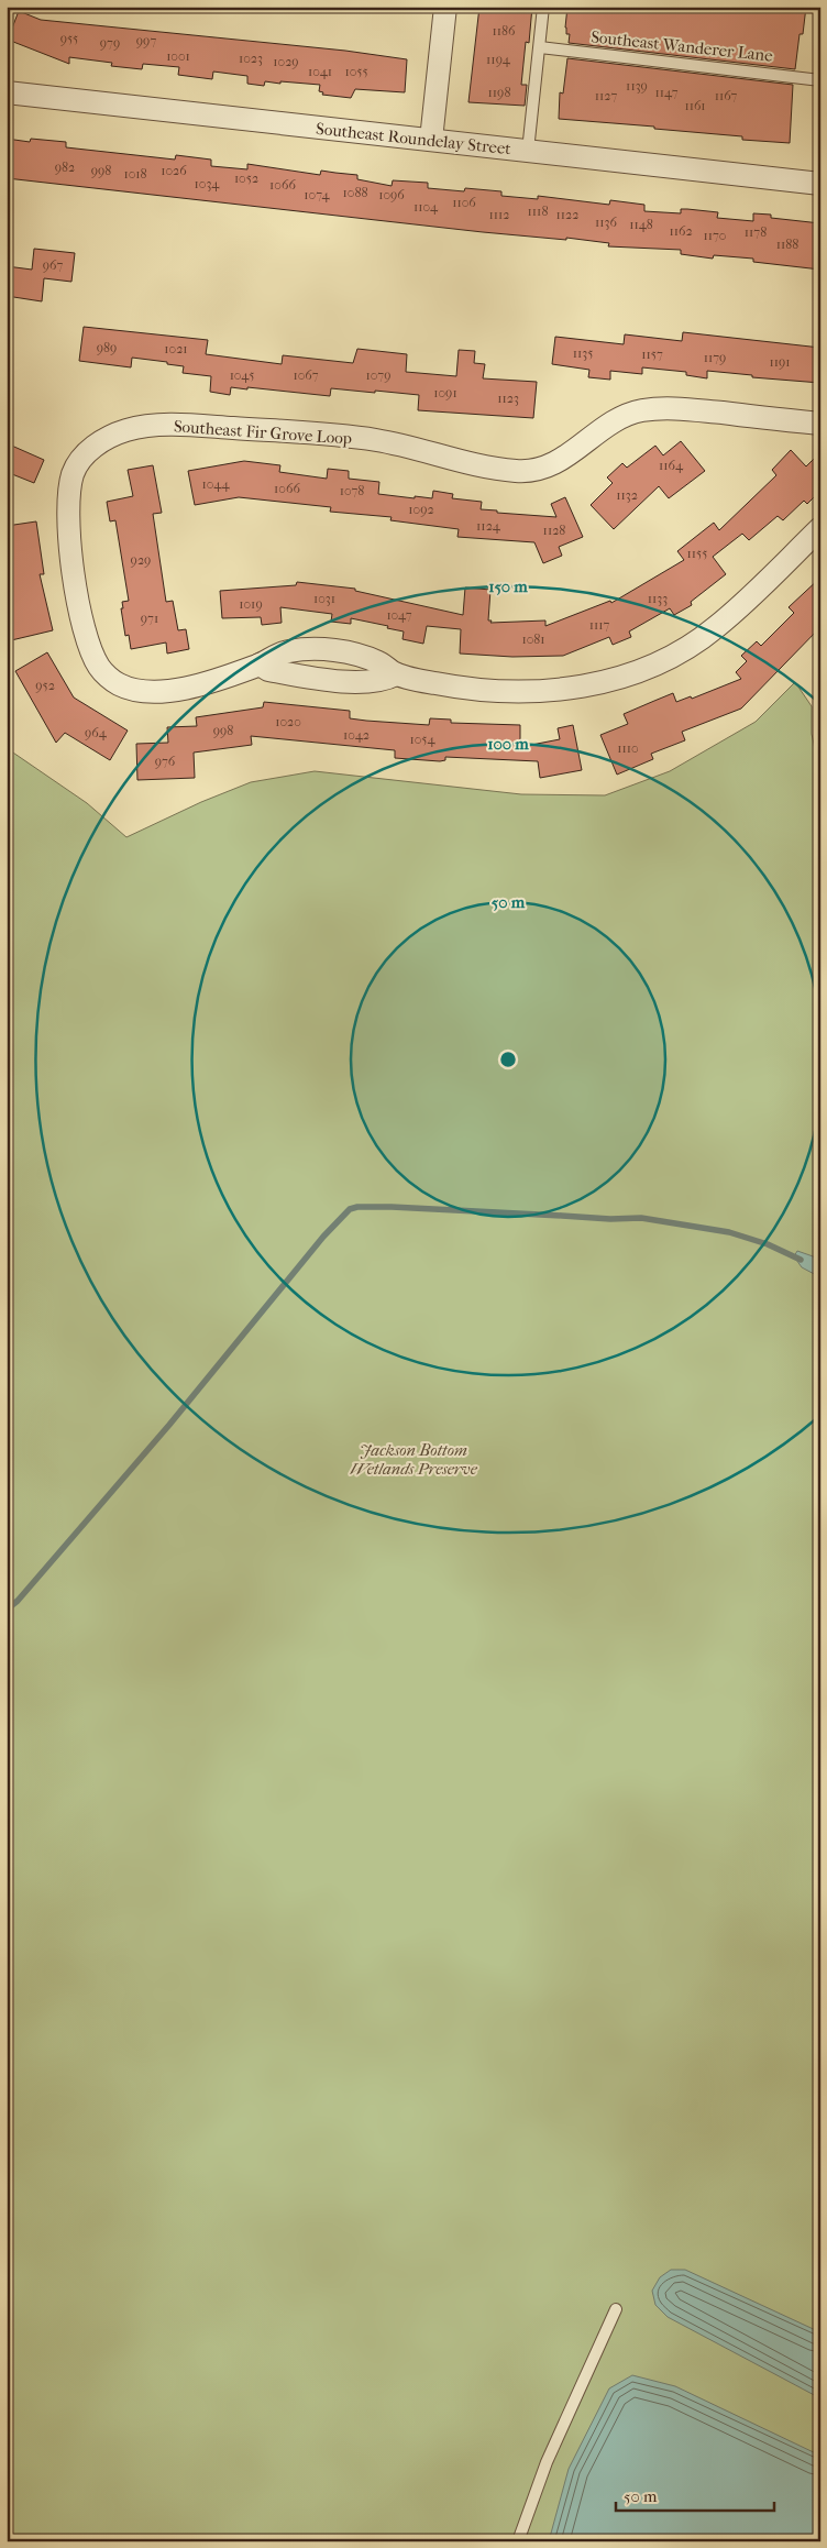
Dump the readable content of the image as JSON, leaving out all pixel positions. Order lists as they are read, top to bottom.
{
  "streets": {
    "street": ["Southeast Roundelay Street", "Southeast Fir Grove Loop"],
    "lane": ["Southeast Wanderer Lane"]
  },
  "parks": ["Jackson Bottom Wetlands Preserve"],
  "house_numbers": [
    "1186",
    "955",
    "997",
    "979",
    "1001",
    "1023",
    "1194",
    "1029",
    "1041",
    "1055",
    "1139",
    "1198",
    "1147",
    "1127",
    "1167",
    "1161",
    "982",
    "998",
    "1026",
    "1018",
    "1052",
    "1034",
    "1066",
    "1088",
    "1074",
    "1096",
    "1106",
    "1104",
    "1118",
    "1112",
    "1122",
    "1136",
    "1148",
    "1162",
    "1178",
    "1170",
    "1188",
    "967",
    "989",
    "1021",
    "1135",
    "1157",
    "1179",
    "1191",
    "1045",
    "1067",
    "1079",
    "1091",
    "1123",
    "1164",
    "1044",
    "1066",
    "1078",
    "1132",
    "1092",
    "1124",
    "1128",
    "1155",
    "929",
    "1031",
    "1133",
    "1019",
    "1047",
    "971",
    "1117",
    "1081",
    "952",
    "1020",
    "998",
    "964",
    "1042",
    "1054",
    "1110",
    "976"
  ],
  "scale_bar": "50 m",
  "rings": ["150 m", "100 m", "50 m"]
}
